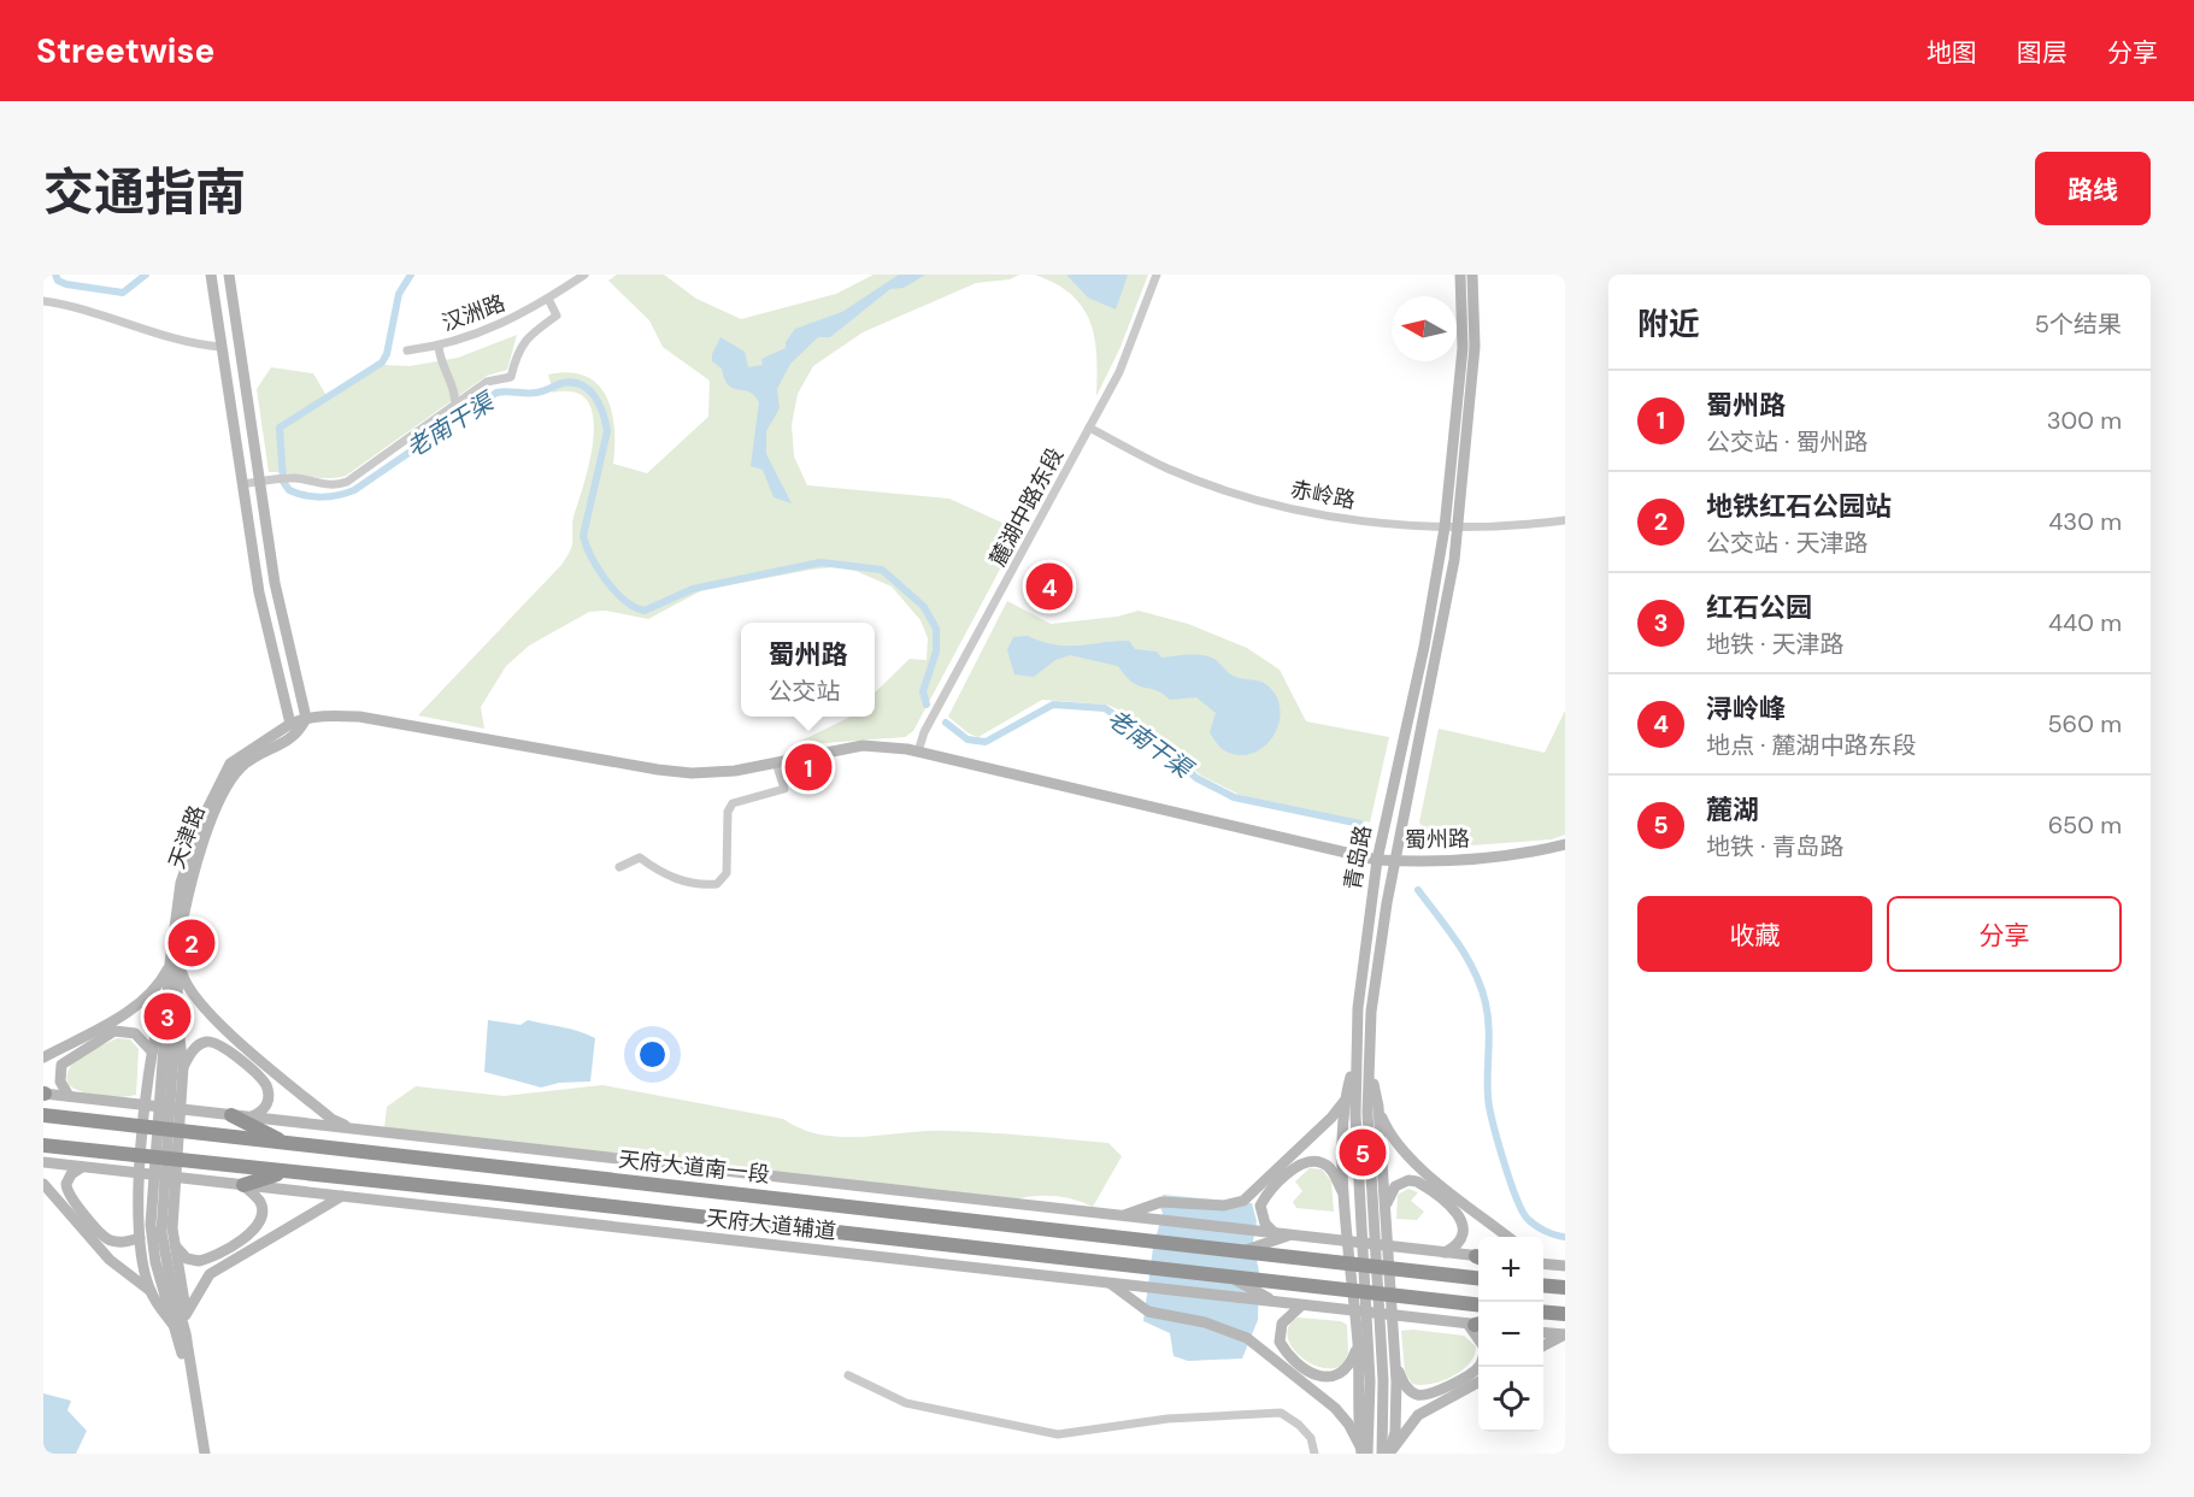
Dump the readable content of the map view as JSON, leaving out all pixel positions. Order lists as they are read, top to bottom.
{
  "streets": {
    "highway": ["天府大道南一段"],
    "street": [
      "汉洲路",
      "赤岭路",
      "麓湖中路东段",
      "天津路",
      "蜀州路",
      "青岛路",
      "天府大道辅道"
    ]
  },
  "crossings": [
    ["赤岭路", "麓湖中路东段"],
    ["赤岭路", "青岛路"],
    ["麓湖中路东段", "蜀州路"],
    ["天津路", "蜀州路"],
    ["蜀州路", "青岛路"]
  ],
  "water": ["老南干渠"],
  "north": "left",
  "page": {
    "header": "Streetwise",
    "nav": ["地图", "图层", "分享"],
    "title": "交通指南",
    "buttons": [
      "路线",
      ["收藏", "分享"]
    ],
    "heading": ["附近", "5个结果"],
    "list": [
      {
        "mark": "1",
        "name": "蜀州路",
        "note": "公交站 · 蜀州路",
        "value": "300 m"
      },
      {
        "mark": "2",
        "name": "地铁红石公园站",
        "note": "公交站 · 天津路",
        "value": "430 m"
      },
      {
        "mark": "3",
        "name": "红石公园",
        "note": "地铁 · 天津路",
        "value": "440 m"
      },
      {
        "mark": "4",
        "name": "浔岭峰",
        "note": "地点 · 麓湖中路东段",
        "value": "560 m"
      },
      {
        "mark": "5",
        "name": "麓湖",
        "note": "地铁 · 青岛路",
        "value": "650 m"
      }
    ],
    "pins": [
      "4",
      "1",
      "2",
      "3",
      "5"
    ],
    "popup": ["蜀州路", "公交站"],
    "map_buttons": ["+", "−"]
  }
}
